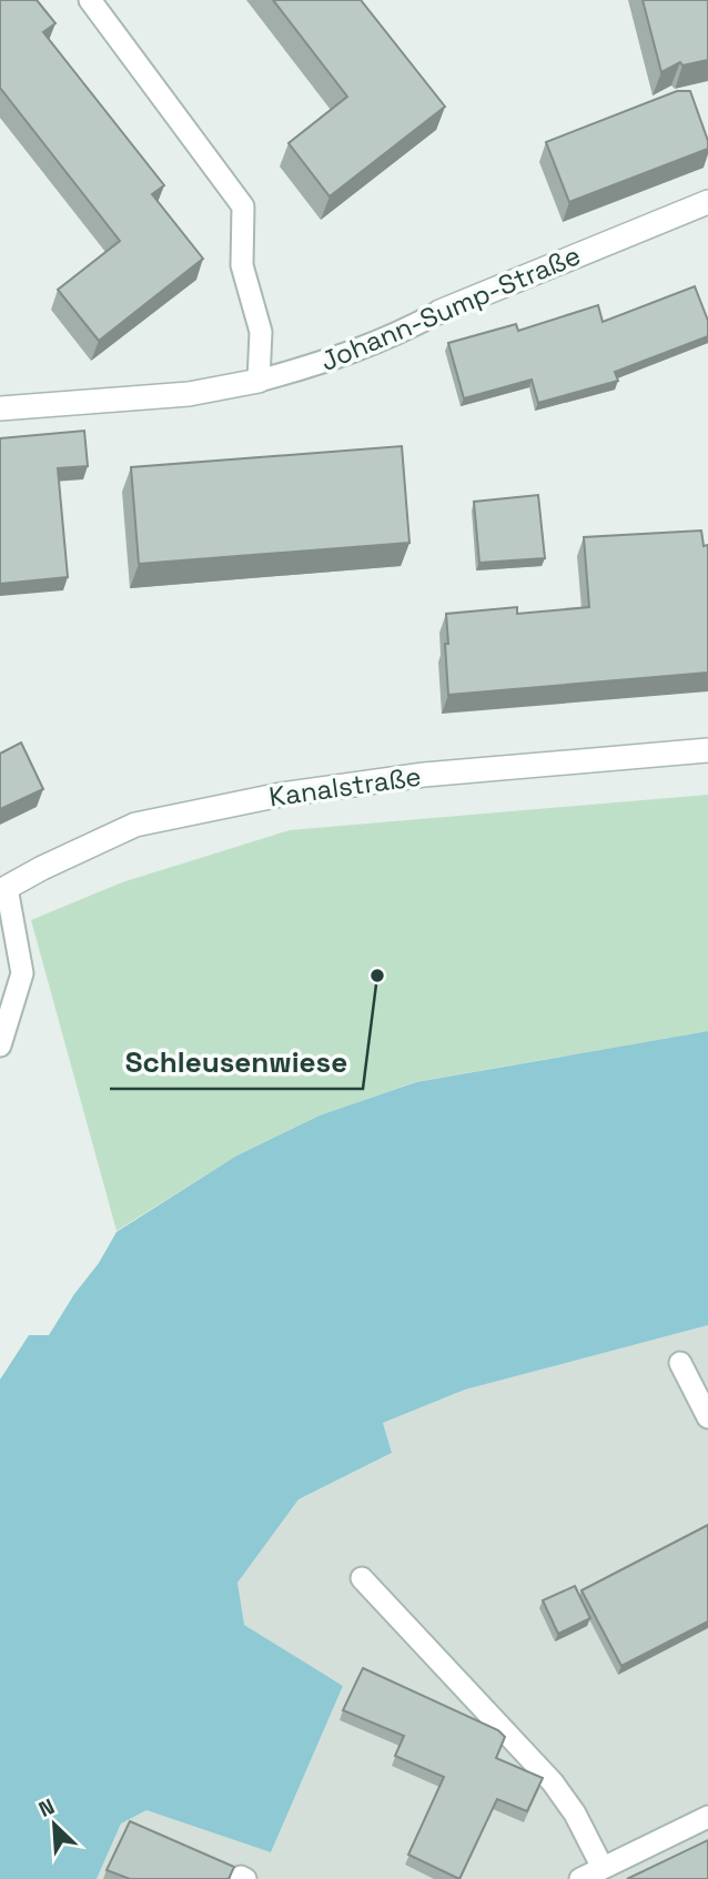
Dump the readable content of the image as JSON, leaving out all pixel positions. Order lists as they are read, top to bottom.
{
  "streets": {
    "street": ["Johann-Sump-Straße", "Kanalstraße"]
  },
  "places": ["Schleusenwiese"],
  "north": "top left"
}
